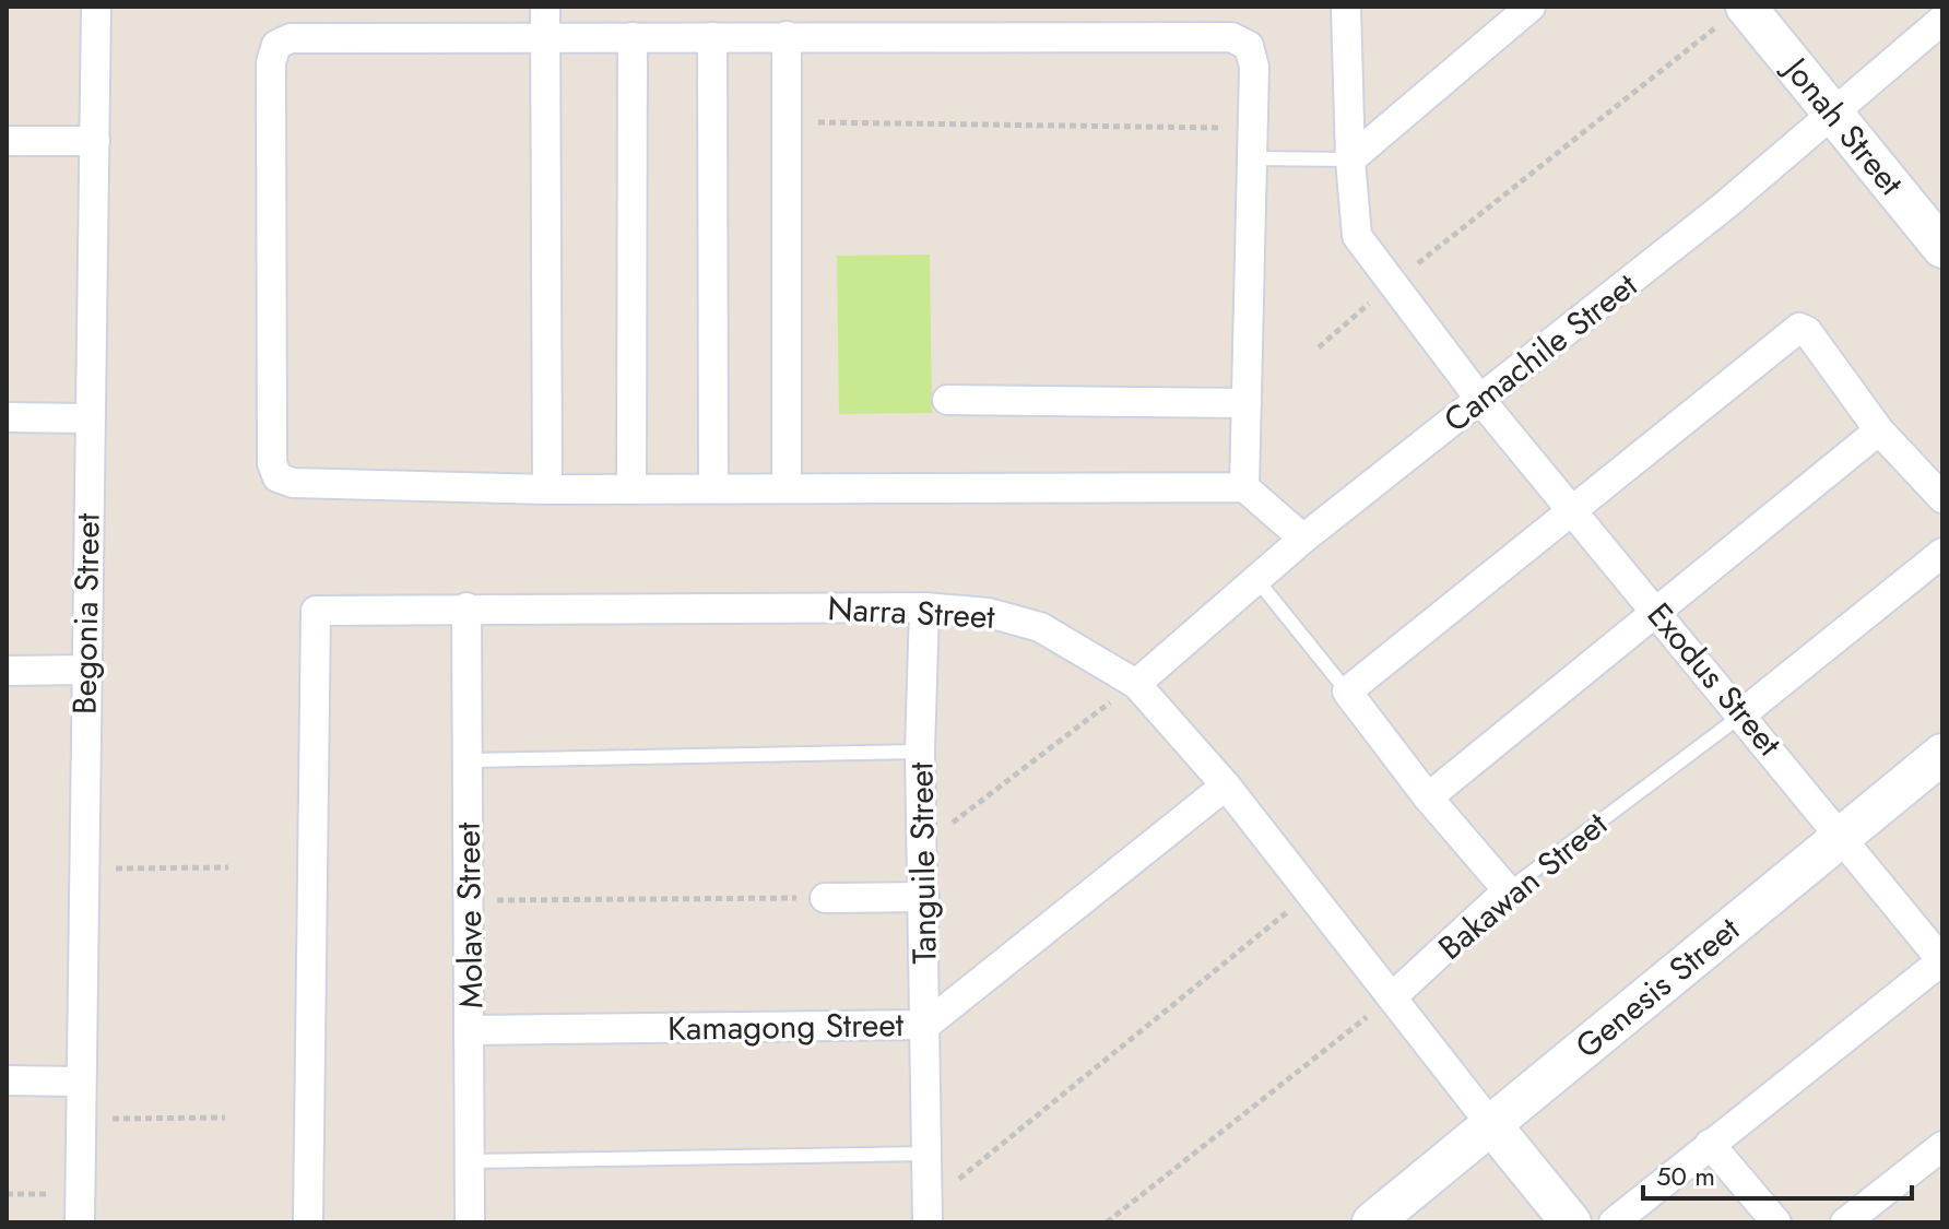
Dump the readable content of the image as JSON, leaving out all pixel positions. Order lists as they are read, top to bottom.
{
  "streets": {
    "street": [
      "Jonah Street",
      "Camachile Street",
      "Narra Street",
      "Begonia Street",
      "Exodus Street",
      "Tanguile Street",
      "Bakawan Street",
      "Molave Street",
      "Genesis Street",
      "Kamagong Street"
    ]
  },
  "crossings": [
    ["Jonah Street", "Camachile Street"],
    ["Camachile Street", "Narra Street"],
    ["Camachile Street", "Exodus Street"],
    ["Narra Street", "Tanguile Street"],
    ["Narra Street", "Bakawan Street"],
    ["Narra Street", "Molave Street"],
    ["Narra Street", "Genesis Street"],
    ["Narra Street", "Kamagong Street"],
    ["Exodus Street", "Bakawan Street"],
    ["Exodus Street", "Genesis Street"],
    ["Tanguile Street", "Kamagong Street"],
    ["Molave Street", "Kamagong Street"]
  ],
  "scale_bar": "50 m"
}
